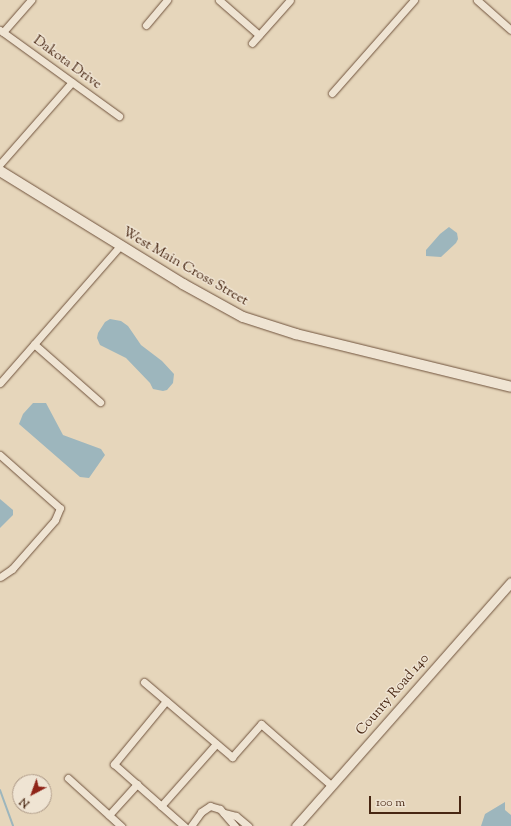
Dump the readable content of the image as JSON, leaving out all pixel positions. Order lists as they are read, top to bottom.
{
  "streets": {
    "main road": ["West Main Cross Street"],
    "street": ["Dakota Drive", "County Road 140"]
  },
  "scale_bar": "100 m",
  "north": "bottom left"
}
